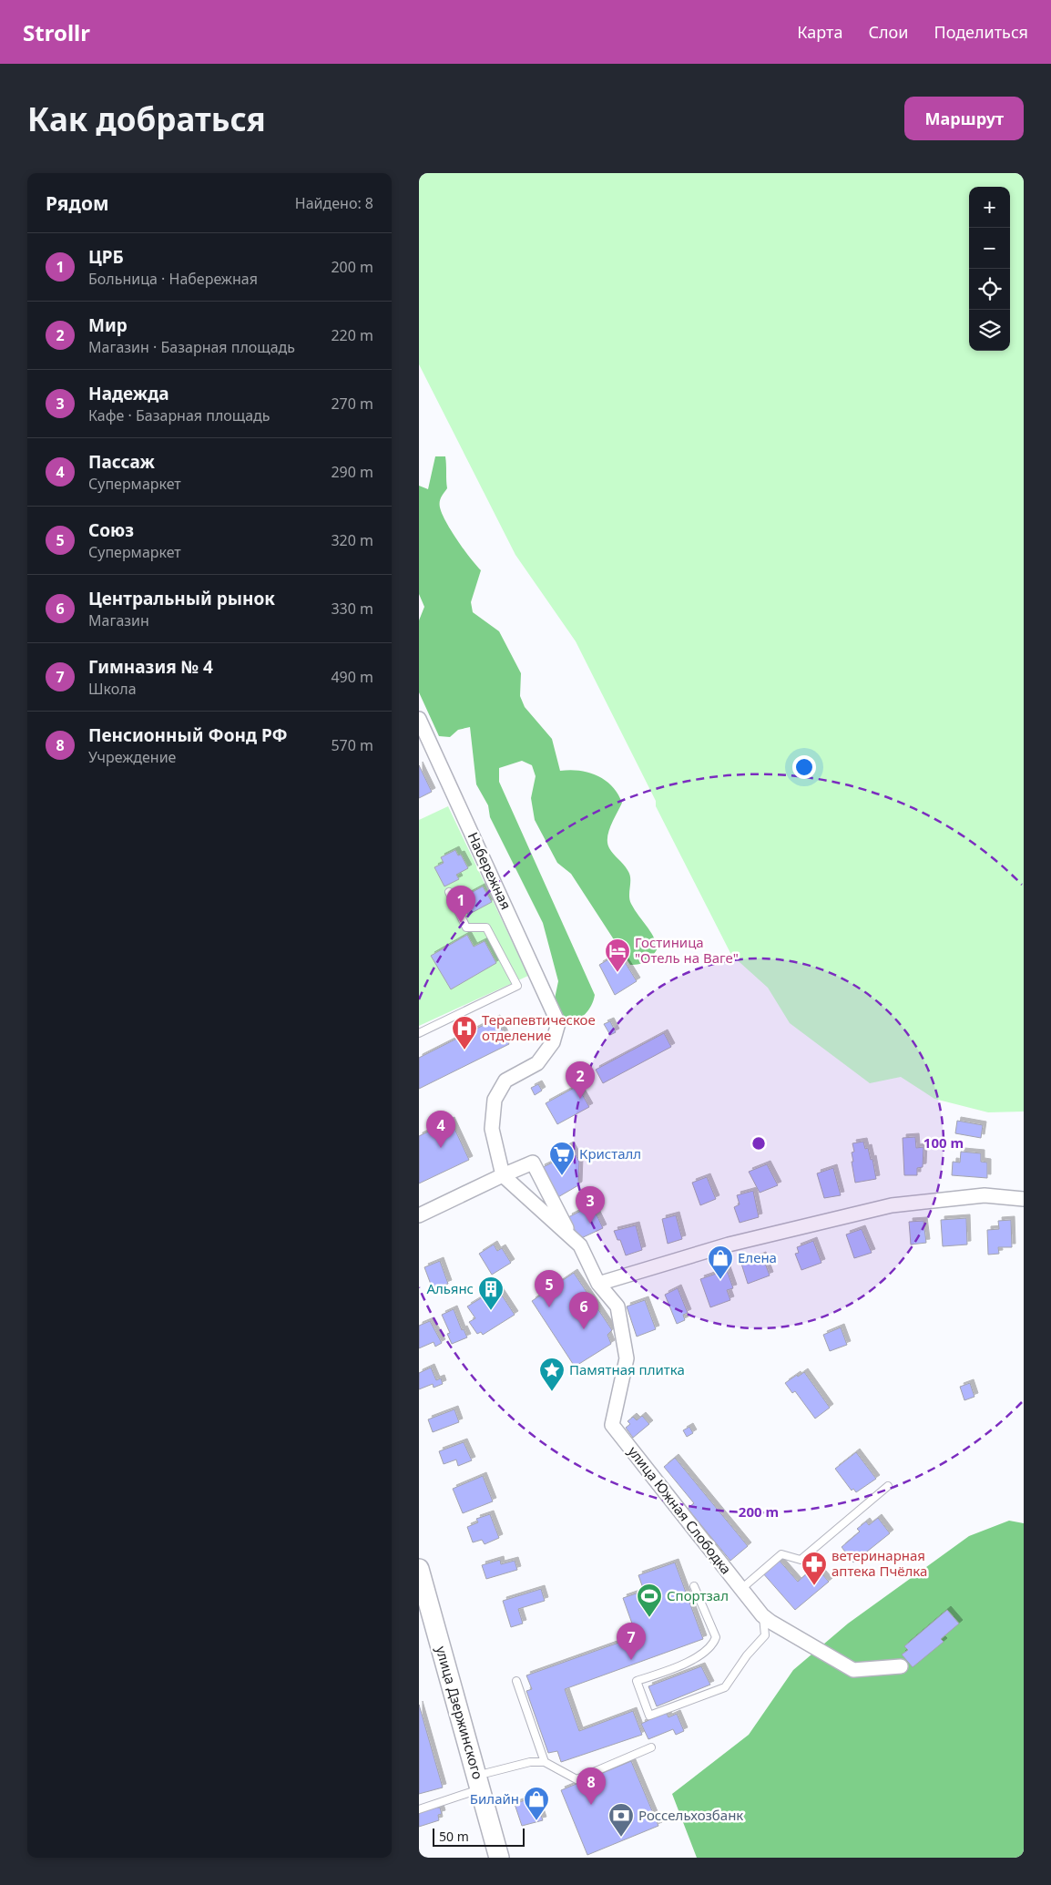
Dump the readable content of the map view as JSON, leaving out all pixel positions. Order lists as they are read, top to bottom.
{
  "streets": {
    "main road": ["улица Дзержинского"],
    "street": ["Набережная", "улица Южная Слободка"]
  },
  "crossings": [
    ["Набережная", "улица Южная Слободка"]
  ],
  "places": {
    "hotel": ["Гостиница \"Отель на Ваге\""],
    "hospital": ["Терапевтическое отделение"],
    "supermarket": ["Кристалл"],
    "shop": ["Елена", "Билайн"],
    "building": ["Альянс"],
    "place": ["Памятная плитка"],
    "pharmacy": ["ветеринарная аптека Пчёлка"],
    "sports": ["Спортзал"],
    "bank": ["Россельхозбанк"]
  },
  "scale_bar": "50 m",
  "page": {
    "header": "Strollr",
    "nav": ["Карта", "Слои", "Поделиться"],
    "buttons": "Маршрут",
    "title": "Как добраться",
    "heading": ["Рядом", "Найдено: 8"],
    "map_buttons": ["+", "−"],
    "list": [
      {
        "mark": "1",
        "name": "ЦРБ",
        "note": "Больница · Набережная",
        "value": "200 m"
      },
      {
        "mark": "2",
        "name": "Мир",
        "note": "Магазин · Базарная площадь",
        "value": "220 m"
      },
      {
        "mark": "3",
        "name": "Надежда",
        "note": "Кафе · Базарная площадь",
        "value": "270 m"
      },
      {
        "mark": "4",
        "name": "Пассаж",
        "note": "Супермаркет",
        "value": "290 m"
      },
      {
        "mark": "5",
        "name": "Союз",
        "note": "Супермаркет",
        "value": "320 m"
      },
      {
        "mark": "6",
        "name": "Центральный рынок",
        "note": "Магазин",
        "value": "330 m"
      },
      {
        "mark": "7",
        "name": "Гимназия № 4",
        "note": "Школа",
        "value": "490 m"
      },
      {
        "mark": "8",
        "name": "Пенсионный Фонд РФ",
        "note": "Учреждение",
        "value": "570 m"
      }
    ],
    "pins": [
      "1",
      "2",
      "4",
      "3",
      "5",
      "6",
      "7",
      "8"
    ],
    "scale": "50 m"
  },
  "rings": ["100 m", "200 m"]
}
